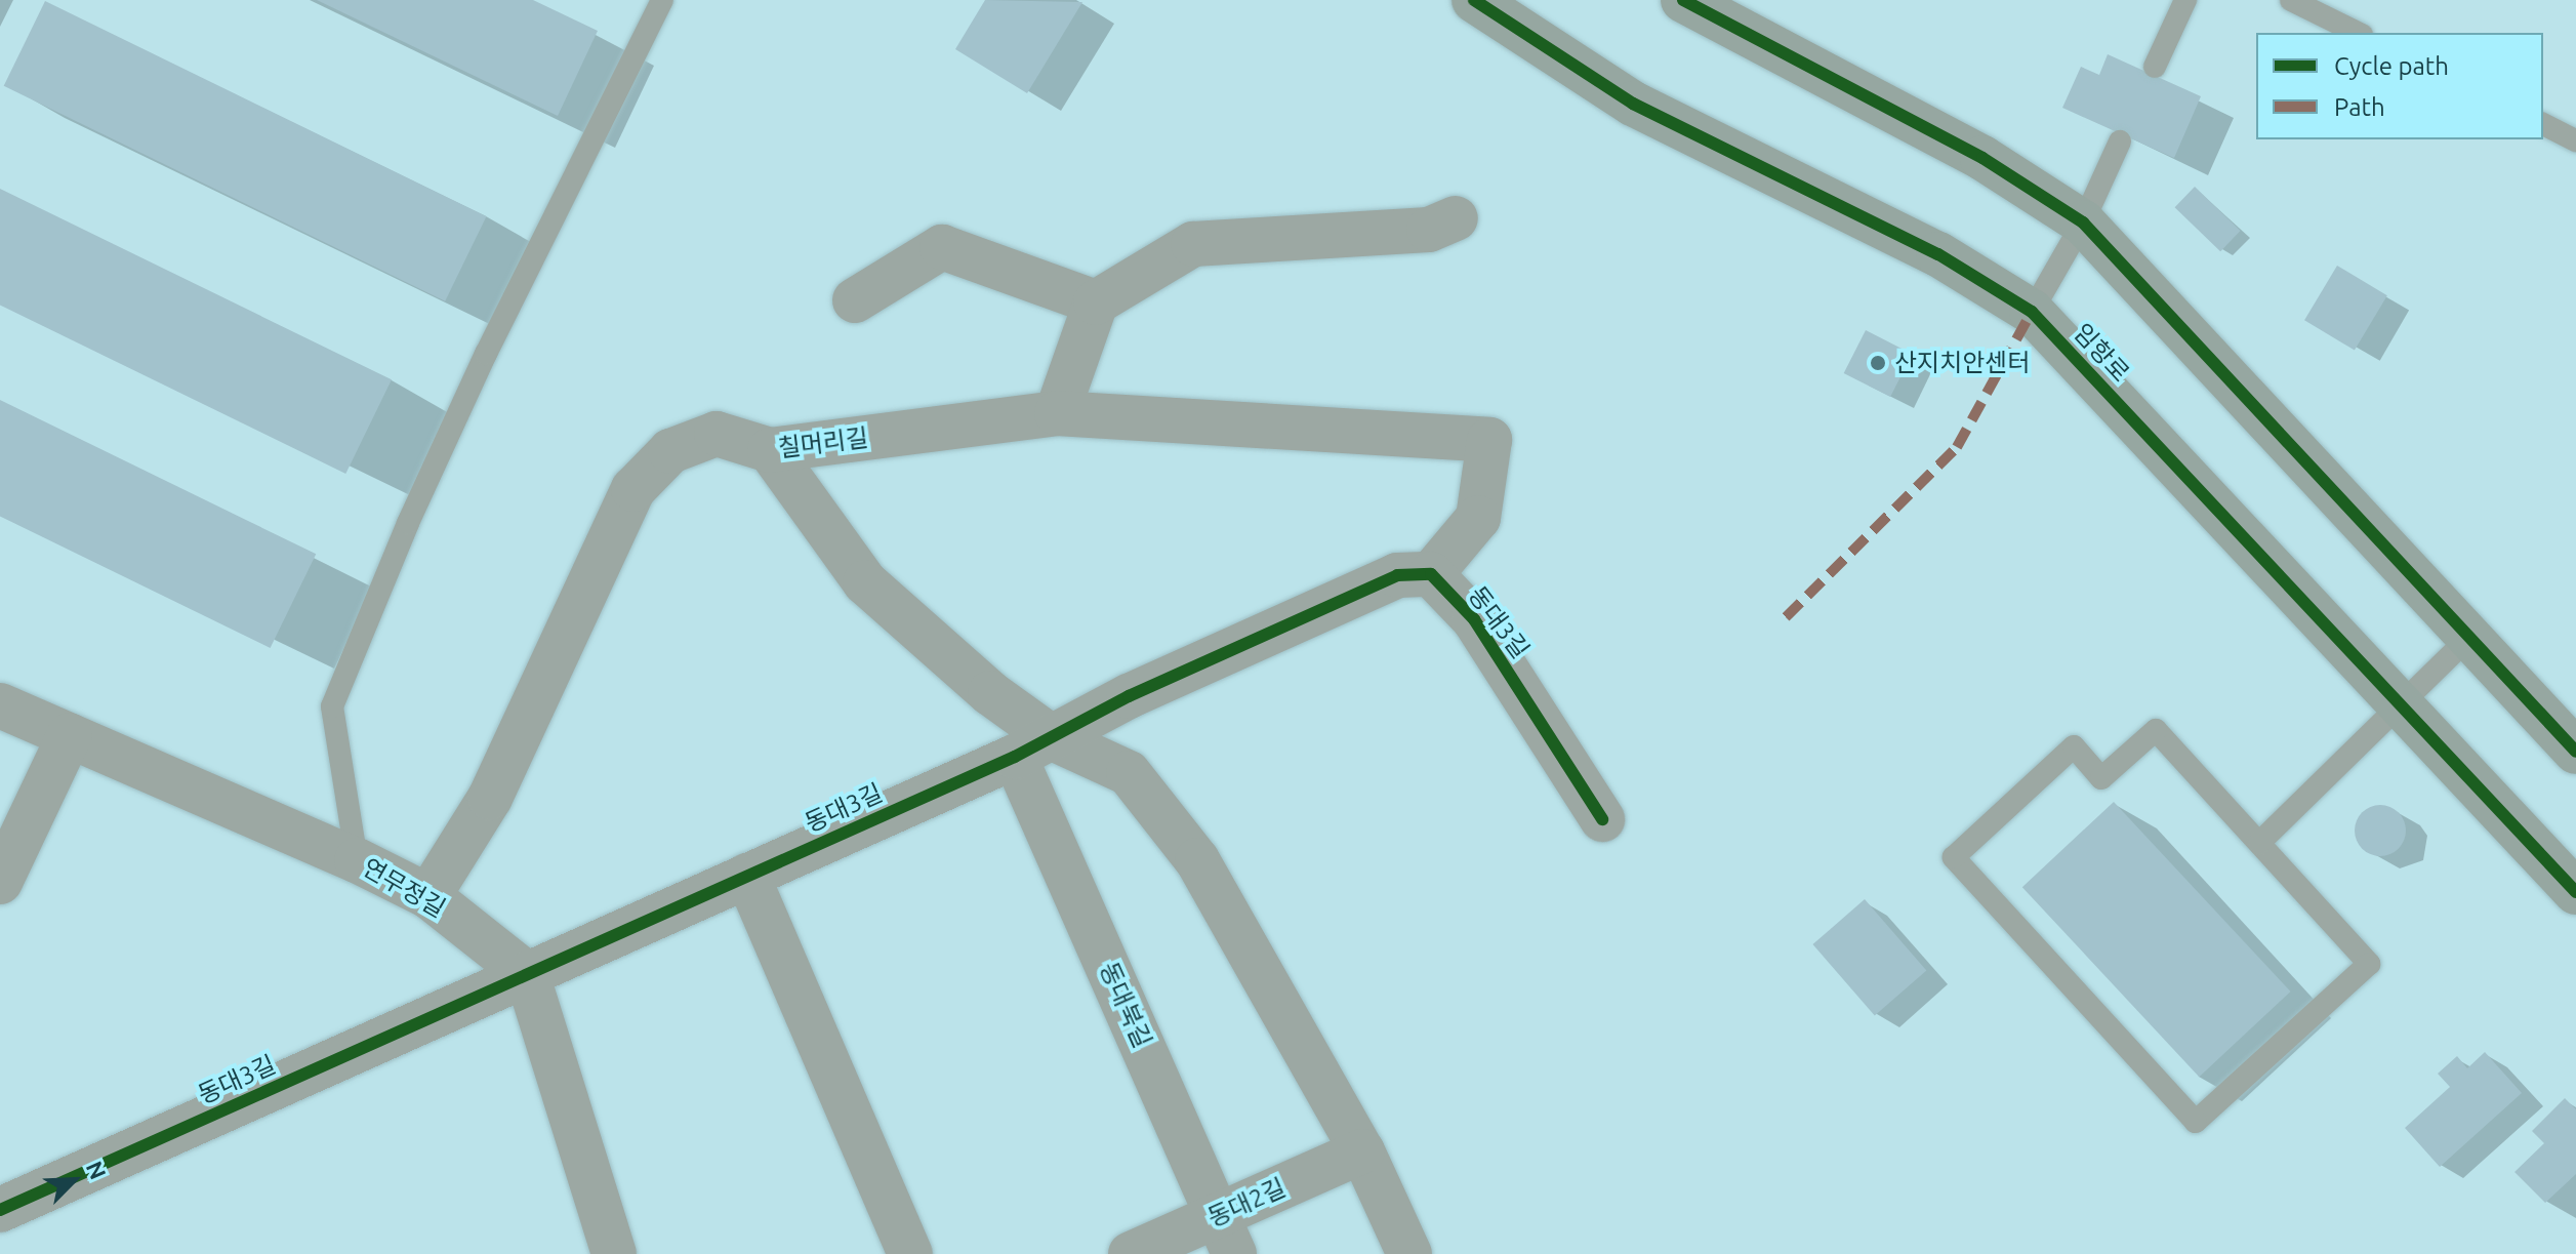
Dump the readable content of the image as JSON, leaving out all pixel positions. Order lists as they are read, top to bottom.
{
  "streets": {
    "main road": ["임항로"],
    "street": [
      "칠머리길",
      "동대3길",
      "연무정길",
      "동대북길",
      "동대2길"
    ]
  },
  "crossings": [
    ["칠머리길", "동대3길"],
    ["칠머리길", "연무정길"],
    ["동대3길", "연무정길"],
    ["동대3길", "동대북길"],
    ["동대북길", "동대2길"]
  ],
  "places": ["산지치안센터"],
  "legend": ["Cycle path", "Path"],
  "north": "top right"
}
